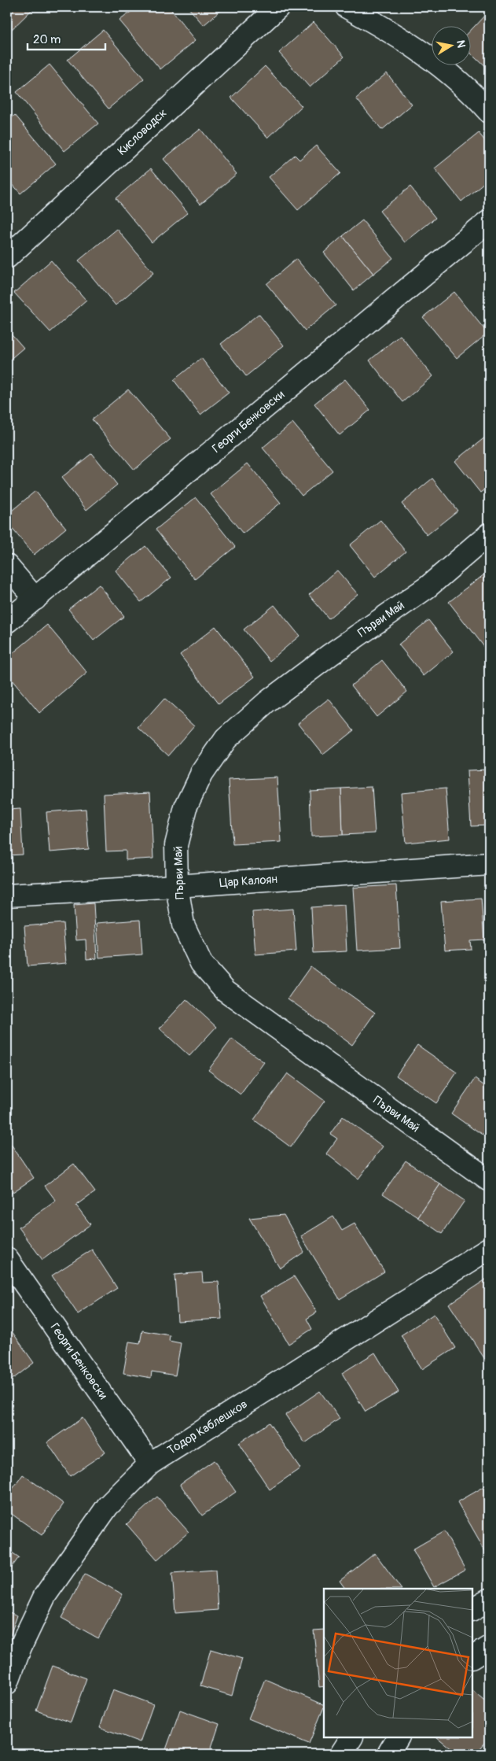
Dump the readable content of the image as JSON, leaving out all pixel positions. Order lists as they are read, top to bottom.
{
  "streets": {
    "street": [
      "Кисловодск",
      "Георги Бенковски",
      "Първи Май",
      "Цар Калоян",
      "Тодор Каблешков"
    ]
  },
  "crossings": [
    ["Георги Бенковски", "Тодор Каблешков"],
    ["Първи Май", "Цар Калоян"]
  ],
  "scale_bar": "20 m",
  "north": "right"
}
